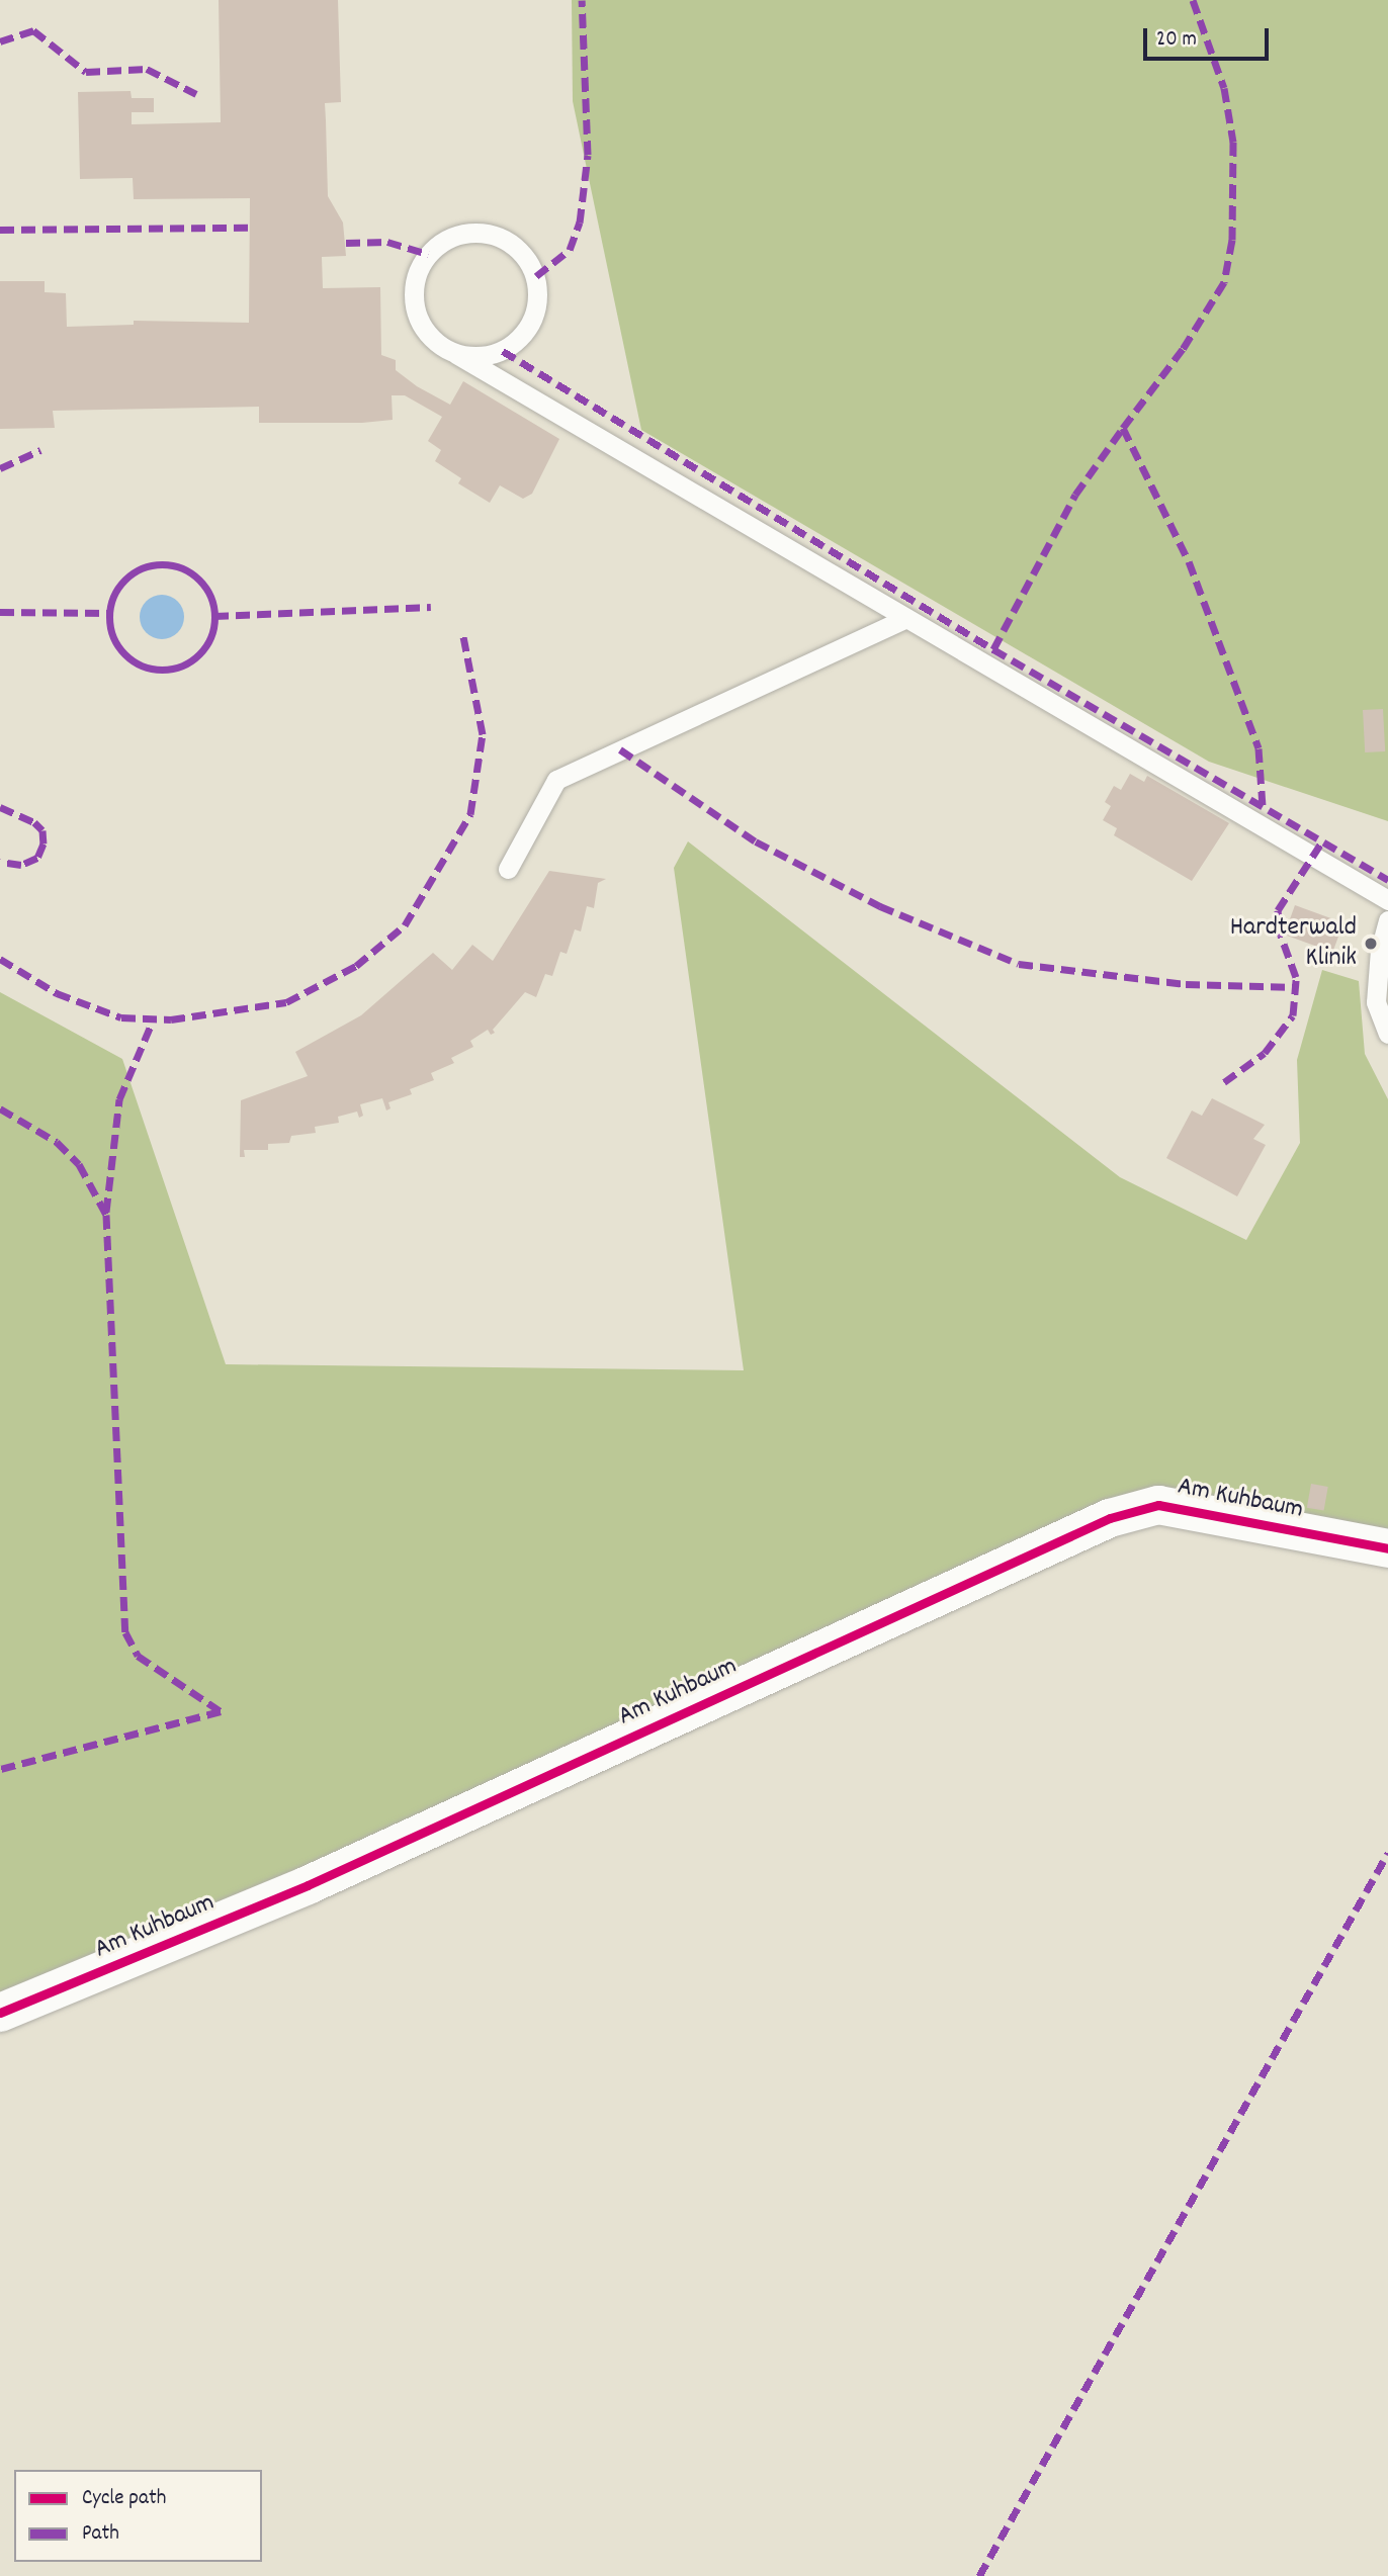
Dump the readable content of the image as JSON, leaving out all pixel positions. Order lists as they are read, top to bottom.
{
  "streets": {
    "street": ["Am Kuhbaum"]
  },
  "places": ["Hardterwald Klinik"],
  "legend": ["Cycle path", "Path"],
  "scale_bar": "20 m"
}
